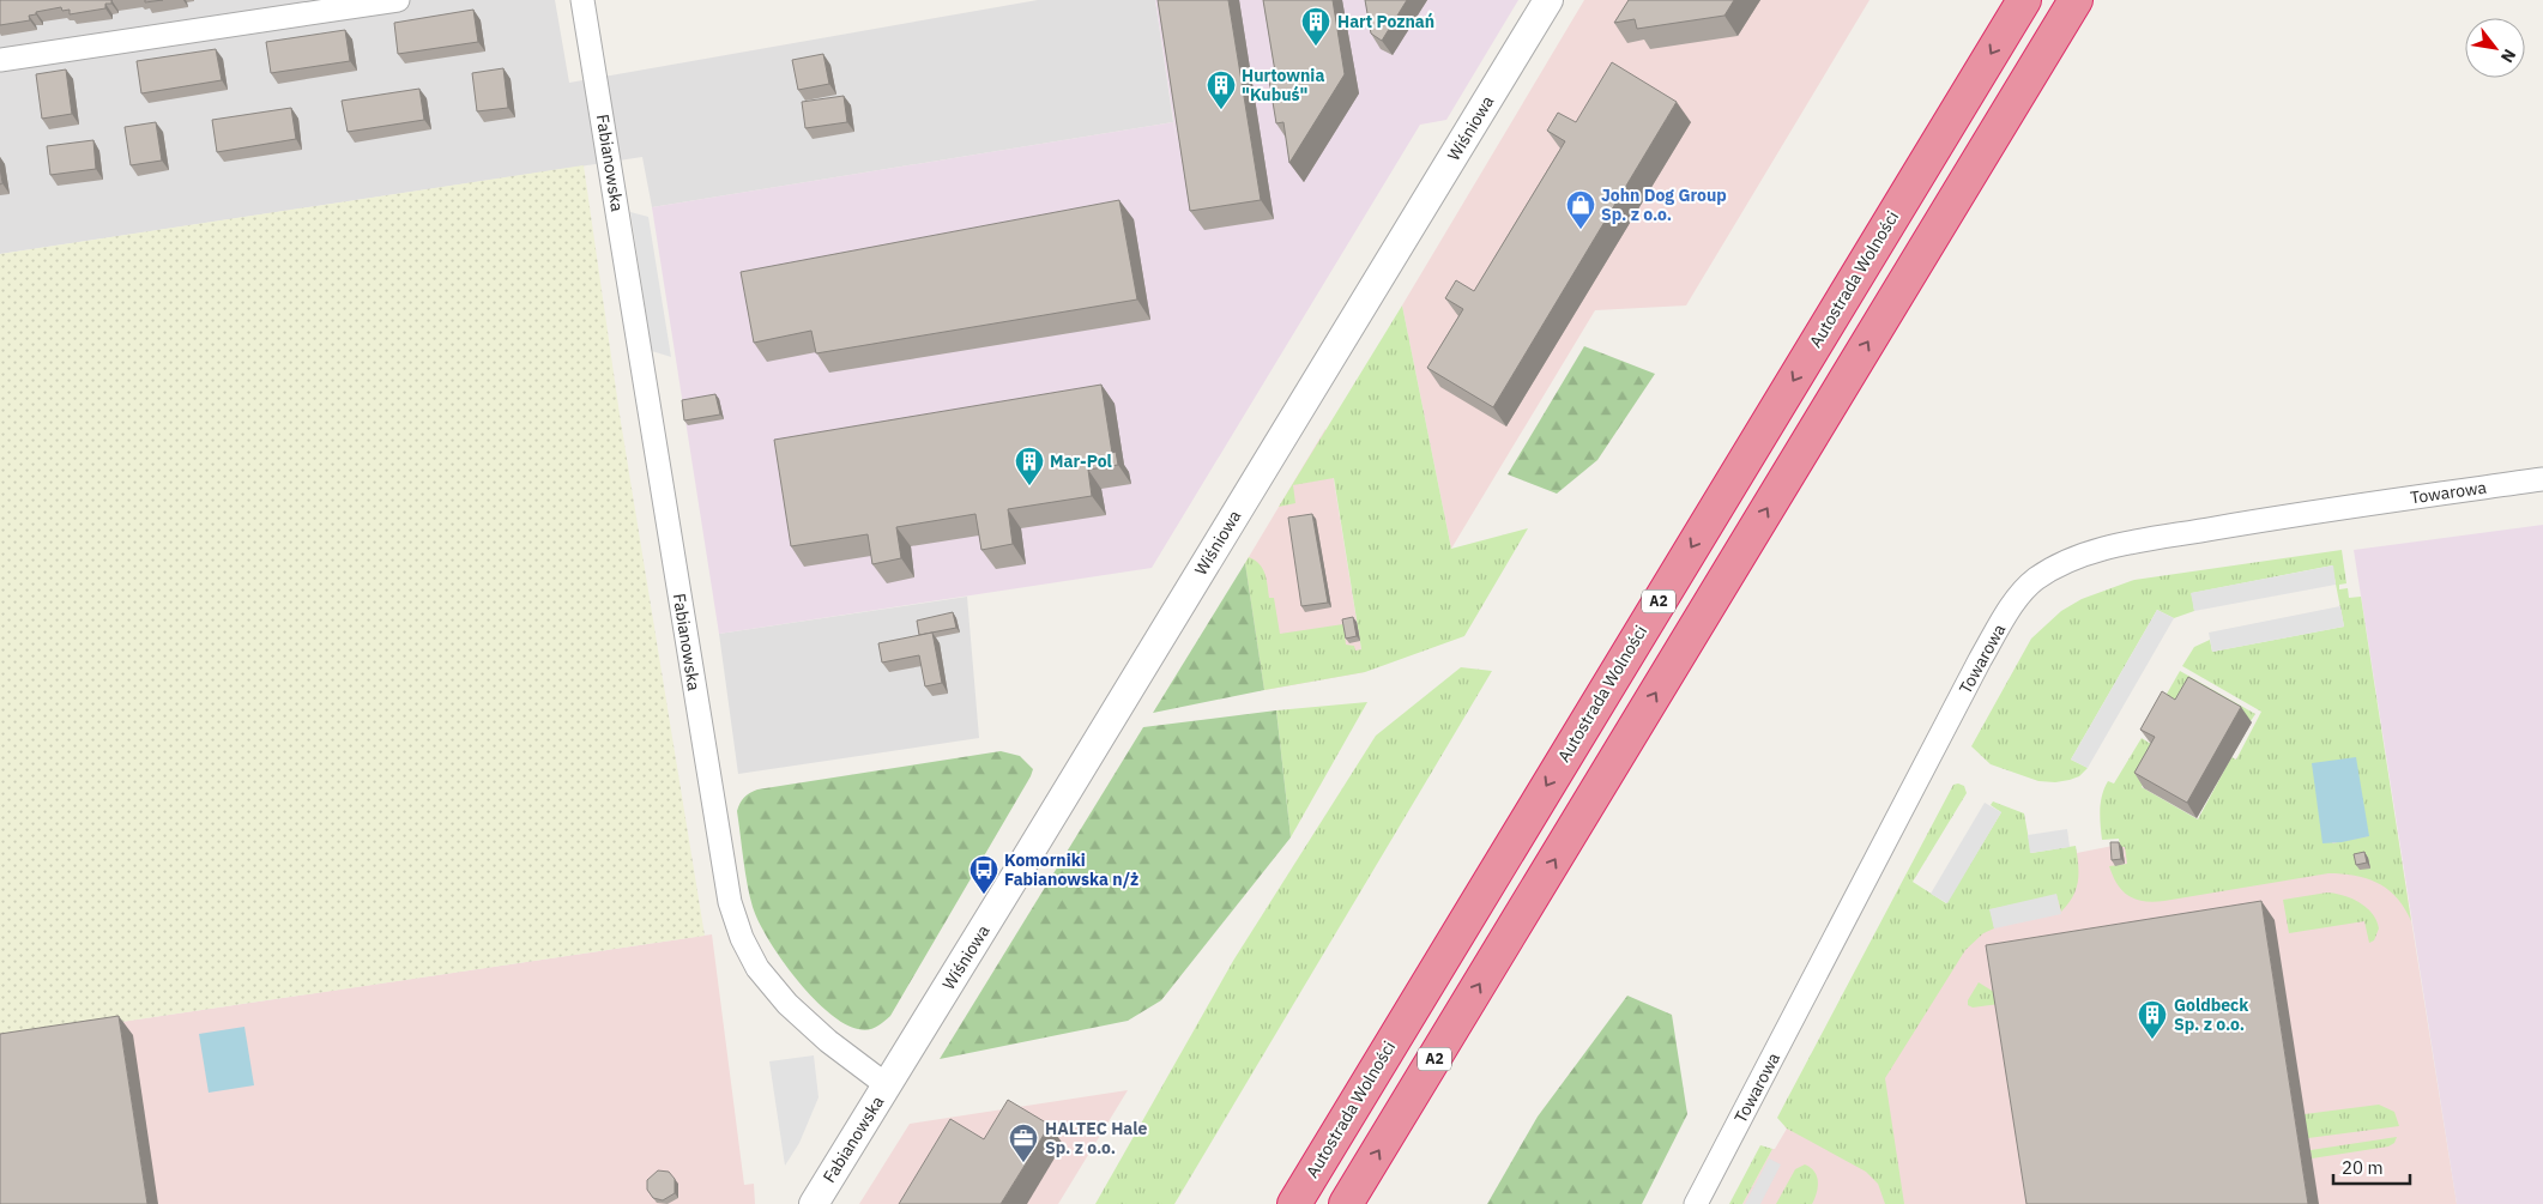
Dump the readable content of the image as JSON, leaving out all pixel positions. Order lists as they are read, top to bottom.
{
  "streets": {
    "highway": ["Autostrada Wolności", "A2"],
    "street": ["Wiśniowa", "Fabianowska", "Towarowa"]
  },
  "crossings": [
    ["Wiśniowa", "Fabianowska"]
  ],
  "places": {
    "building": [
      "Hart Poznań",
      "Hurtownia \"Kubuś\"",
      "Mar-Pol",
      "Goldbeck Sp. z o.o."
    ],
    "shop": ["John Dog Group Sp. z o.o."],
    "bus stop": ["Komorniki Fabianowska n/ż"],
    "office": ["HALTEC Hale Sp. z o.o."]
  },
  "scale_bar": "20 m",
  "north": "bottom right"
}
